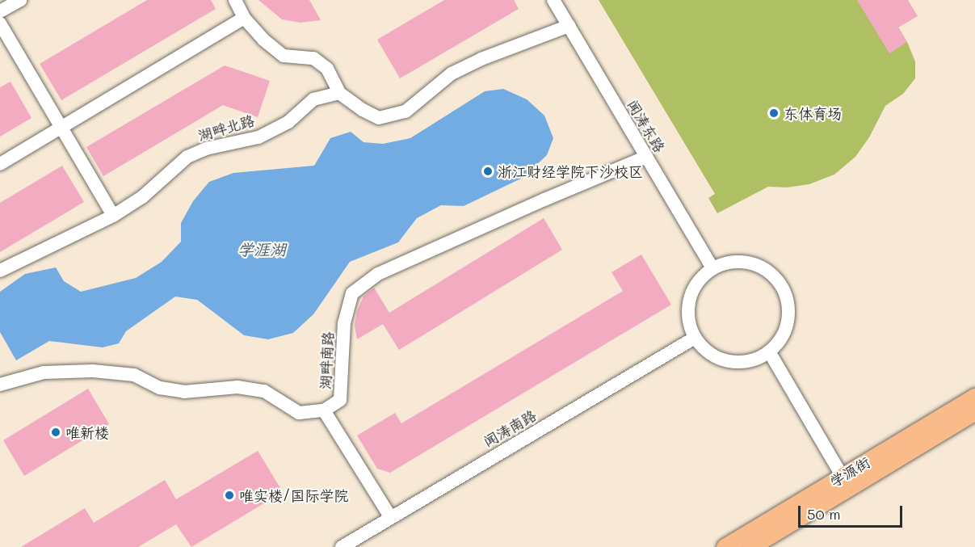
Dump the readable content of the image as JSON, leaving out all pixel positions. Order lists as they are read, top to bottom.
{
  "streets": {
    "main road": ["学源街"],
    "street": [
      "闻涛东路",
      "湖畔北路",
      "湖畔南路",
      "闻涛南路"
    ]
  },
  "crossings": [
    ["闻涛东路", "湖畔南路"],
    ["闻涛东路", "闻涛南路"]
  ],
  "water": ["学涯湖"],
  "places": [
    "东体育场",
    "浙江财经学院下沙校区",
    "唯新楼",
    "唯实楼/国际学院"
  ],
  "scale_bar": "50 m"
}
